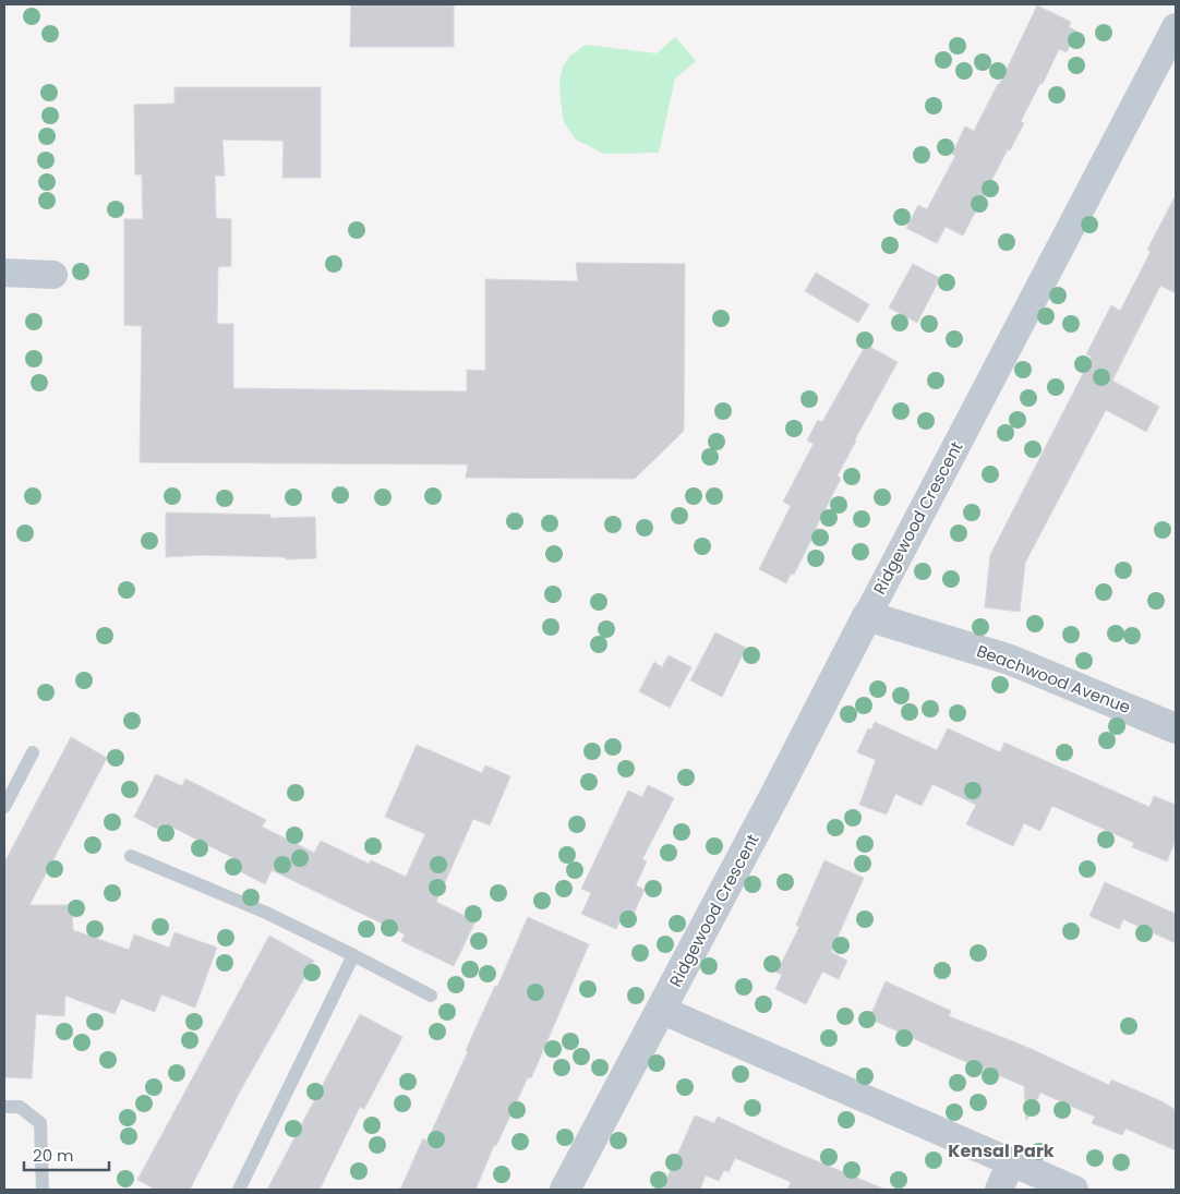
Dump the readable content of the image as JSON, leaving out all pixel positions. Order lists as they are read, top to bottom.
{
  "streets": {
    "street": ["Ridgewood Crescent", "Beachwood Avenue"]
  },
  "crossings": [
    ["Ridgewood Crescent", "Beachwood Avenue"]
  ],
  "districts": ["Kensal Park"],
  "scale_bar": "20 m"
}
